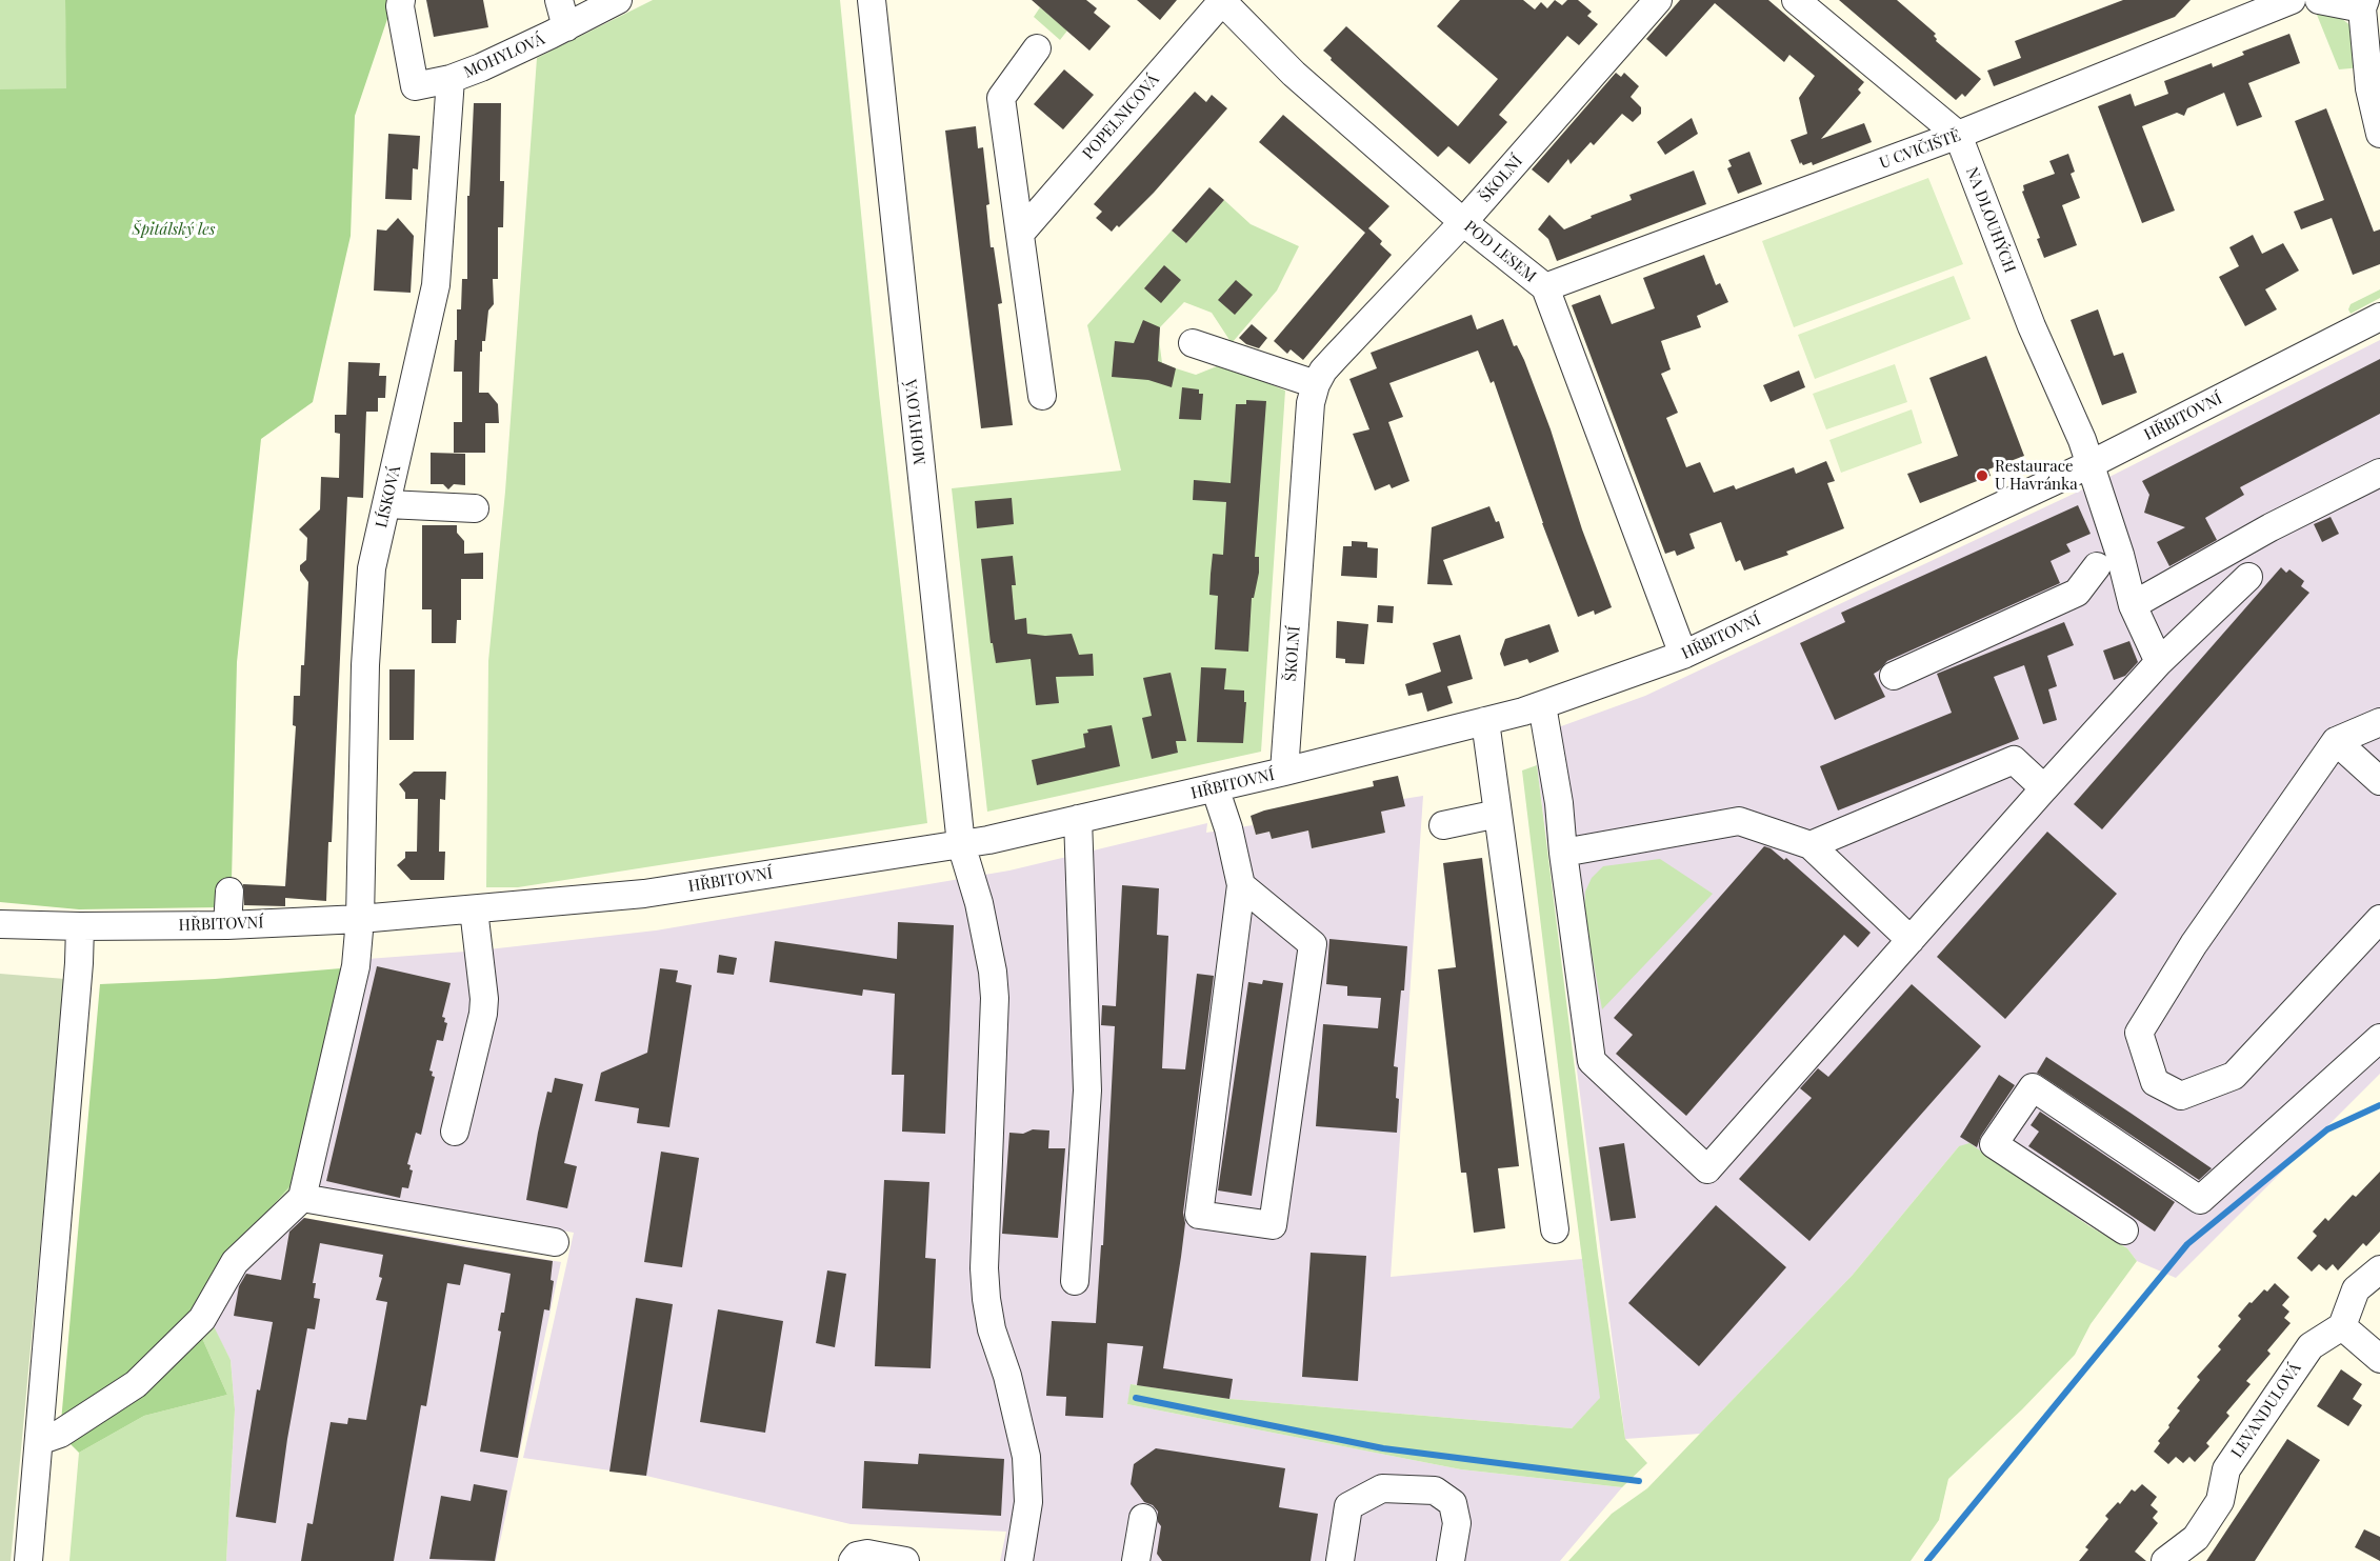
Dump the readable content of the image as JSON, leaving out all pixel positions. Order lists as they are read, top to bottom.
{
  "streets": {
    "street": [
      "MOHYLOVÁ",
      "POPELNICOVÁ",
      "U CVIČIŠTĚ",
      "ŠKOLNÍ",
      "NA DLOUHÝCH",
      "POD LESEM",
      "HŘBITOVNÍ",
      "LÍSKOVÁ",
      "LEVANDULOVÁ"
    ]
  },
  "crossings": [
    ["MOHYLOVÁ", "HŘBITOVNÍ"],
    ["MOHYLOVÁ", "LÍSKOVÁ"],
    ["POPELNICOVÁ", "POD LESEM"],
    ["U CVIČIŠTĚ", "NA DLOUHÝCH"],
    ["U CVIČIŠTĚ", "POD LESEM"],
    ["ŠKOLNÍ", "POD LESEM"],
    ["ŠKOLNÍ", "HŘBITOVNÍ"],
    ["NA DLOUHÝCH", "HŘBITOVNÍ"],
    ["POD LESEM", "HŘBITOVNÍ"],
    ["HŘBITOVNÍ", "LÍSKOVÁ"]
  ],
  "parks": ["Špitálský les"],
  "places": ["Restaurace U Havránka"]
}
